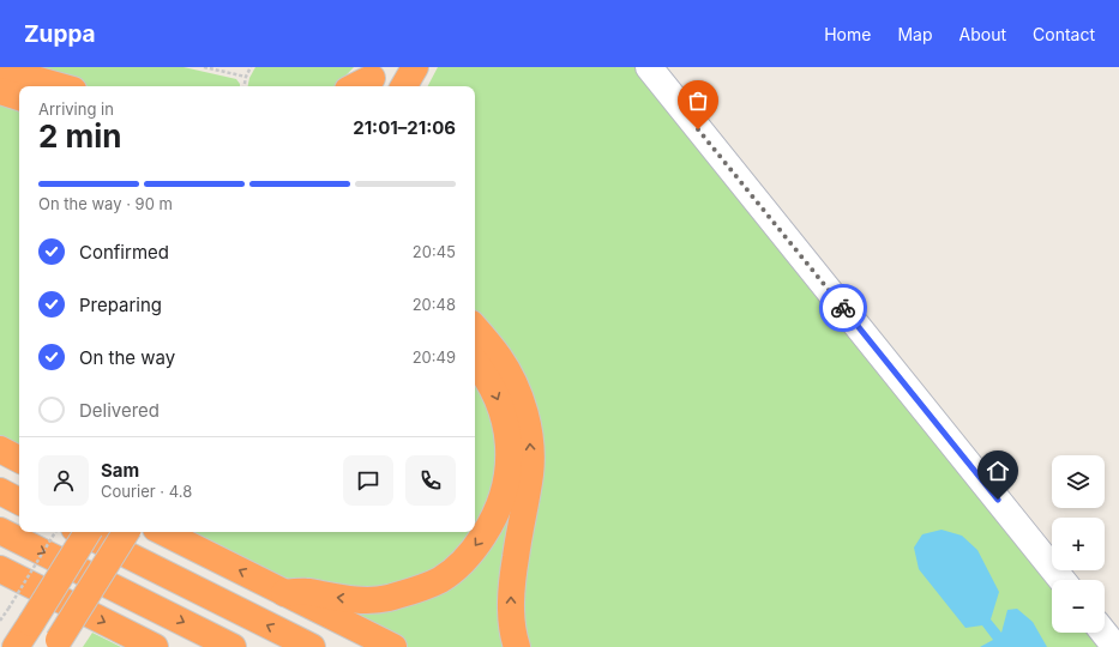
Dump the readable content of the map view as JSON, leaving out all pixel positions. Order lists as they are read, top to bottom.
{
  "page": {
    "header": "Zuppa",
    "nav": [
      "Home",
      "Map",
      "About",
      "Contact"
    ],
    "heading": ["2 min", "Arriving in", "21:01–21:06"],
    "panel": ["Sam", "Courier · 4.8"],
    "bar": "On the way · 90 m",
    "list": [
      ["Confirmed", "20:45"],
      ["Preparing", "20:48"],
      ["On the way", "20:49"],
      "Delivered"
    ],
    "map_buttons": ["+", "−"]
  }
}
